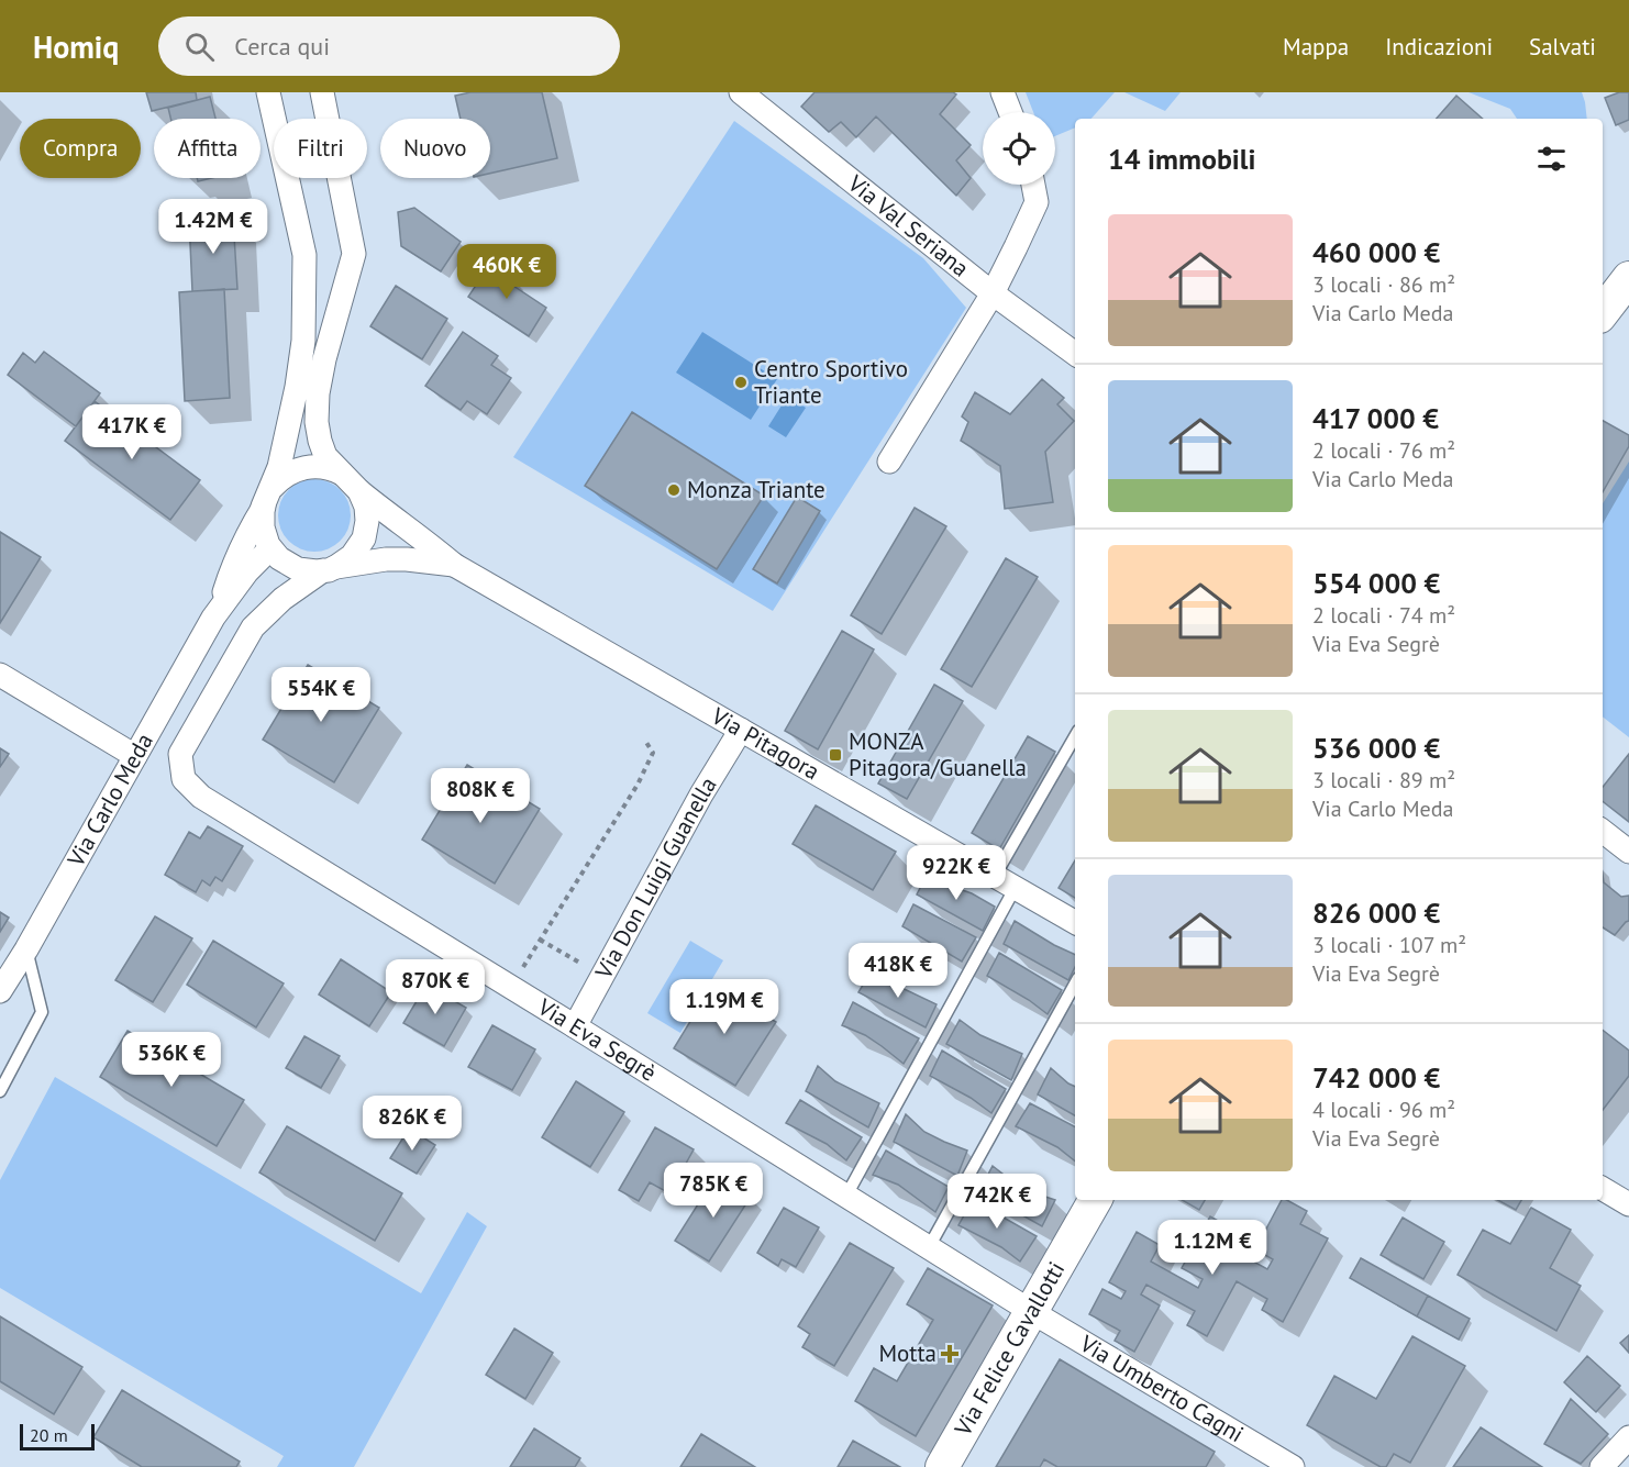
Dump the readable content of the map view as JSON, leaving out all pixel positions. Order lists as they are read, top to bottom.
{
  "streets": {
    "street": [
      "Via Val Seriana",
      "Via Pitagora",
      "Via Carlo Meda",
      "Via Don Luigi Guanella",
      "Via Eva Segrè",
      "Via Felice Cavallotti",
      "Via Umberto Cagni"
    ]
  },
  "crossings": [
    ["Via Pitagora", "Via Carlo Meda"],
    ["Via Pitagora", "Via Don Luigi Guanella"],
    ["Via Pitagora", "Via Eva Segrè"],
    ["Via Carlo Meda", "Via Eva Segrè"],
    ["Via Don Luigi Guanella", "Via Eva Segrè"],
    ["Via Eva Segrè", "Via Felice Cavallotti"],
    ["Via Eva Segrè", "Via Umberto Cagni"],
    ["Via Felice Cavallotti", "Via Umberto Cagni"]
  ],
  "places": {
    "other": ["Centro Sportivo Triante", "Monza Triante"],
    "transit": ["MONZA Pitagora/Guanella"],
    "health": ["Motta"]
  },
  "scale_bar": "20 m",
  "page": {
    "header": "Homiq",
    "search": "Cerca qui",
    "nav": ["Mappa", "Indicazioni", "Salvati"],
    "chip": [
      "Compra",
      "Affitta",
      "Filtri",
      "Nuovo"
    ],
    "heading": "14 immobili",
    "list": [
      {
        "name": "460 000 €",
        "note": "3 locali · 86 m² · Via Carlo Meda"
      },
      {
        "name": "417 000 €",
        "note": "2 locali · 76 m² · Via Carlo Meda"
      },
      {
        "name": "554 000 €",
        "note": "2 locali · 74 m² · Via Eva Segrè"
      },
      {
        "name": "536 000 €",
        "note": "3 locali · 89 m² · Via Carlo Meda"
      },
      {
        "name": "826 000 €",
        "note": "3 locali · 107 m² · Via Eva Segrè"
      },
      {
        "name": "742 000 €",
        "note": "4 locali · 96 m² · Via Eva Segrè"
      }
    ],
    "price": [
      "1.42M €",
      "460K €",
      "417K €",
      "554K €",
      "808K €",
      "922K €",
      "418K €",
      "870K €",
      "1.19M €",
      "536K €",
      "826K €",
      "785K €",
      "742K €",
      "1.12M €"
    ],
    "scale": "20 m"
  }
}
